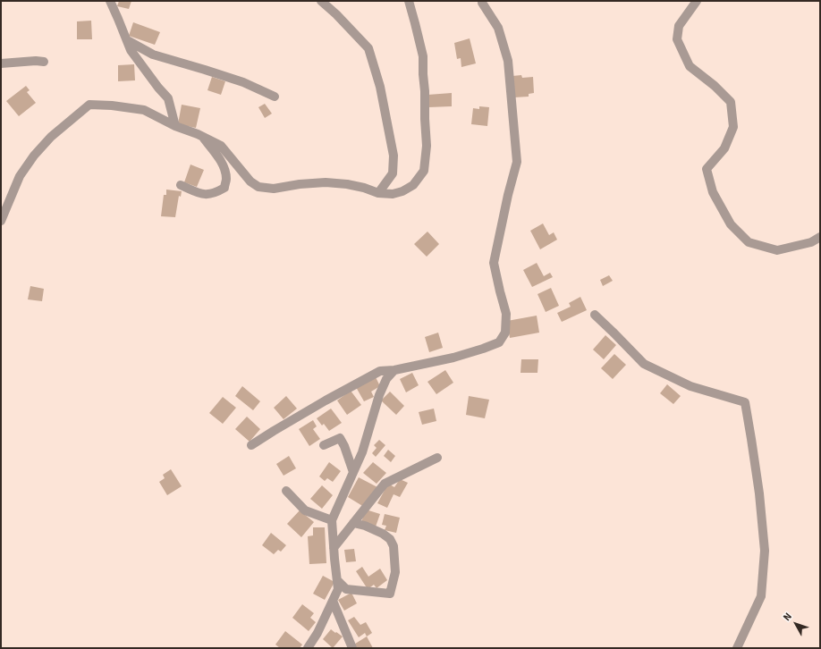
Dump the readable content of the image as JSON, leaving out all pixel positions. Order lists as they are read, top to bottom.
{
  "north": "top left"
}
